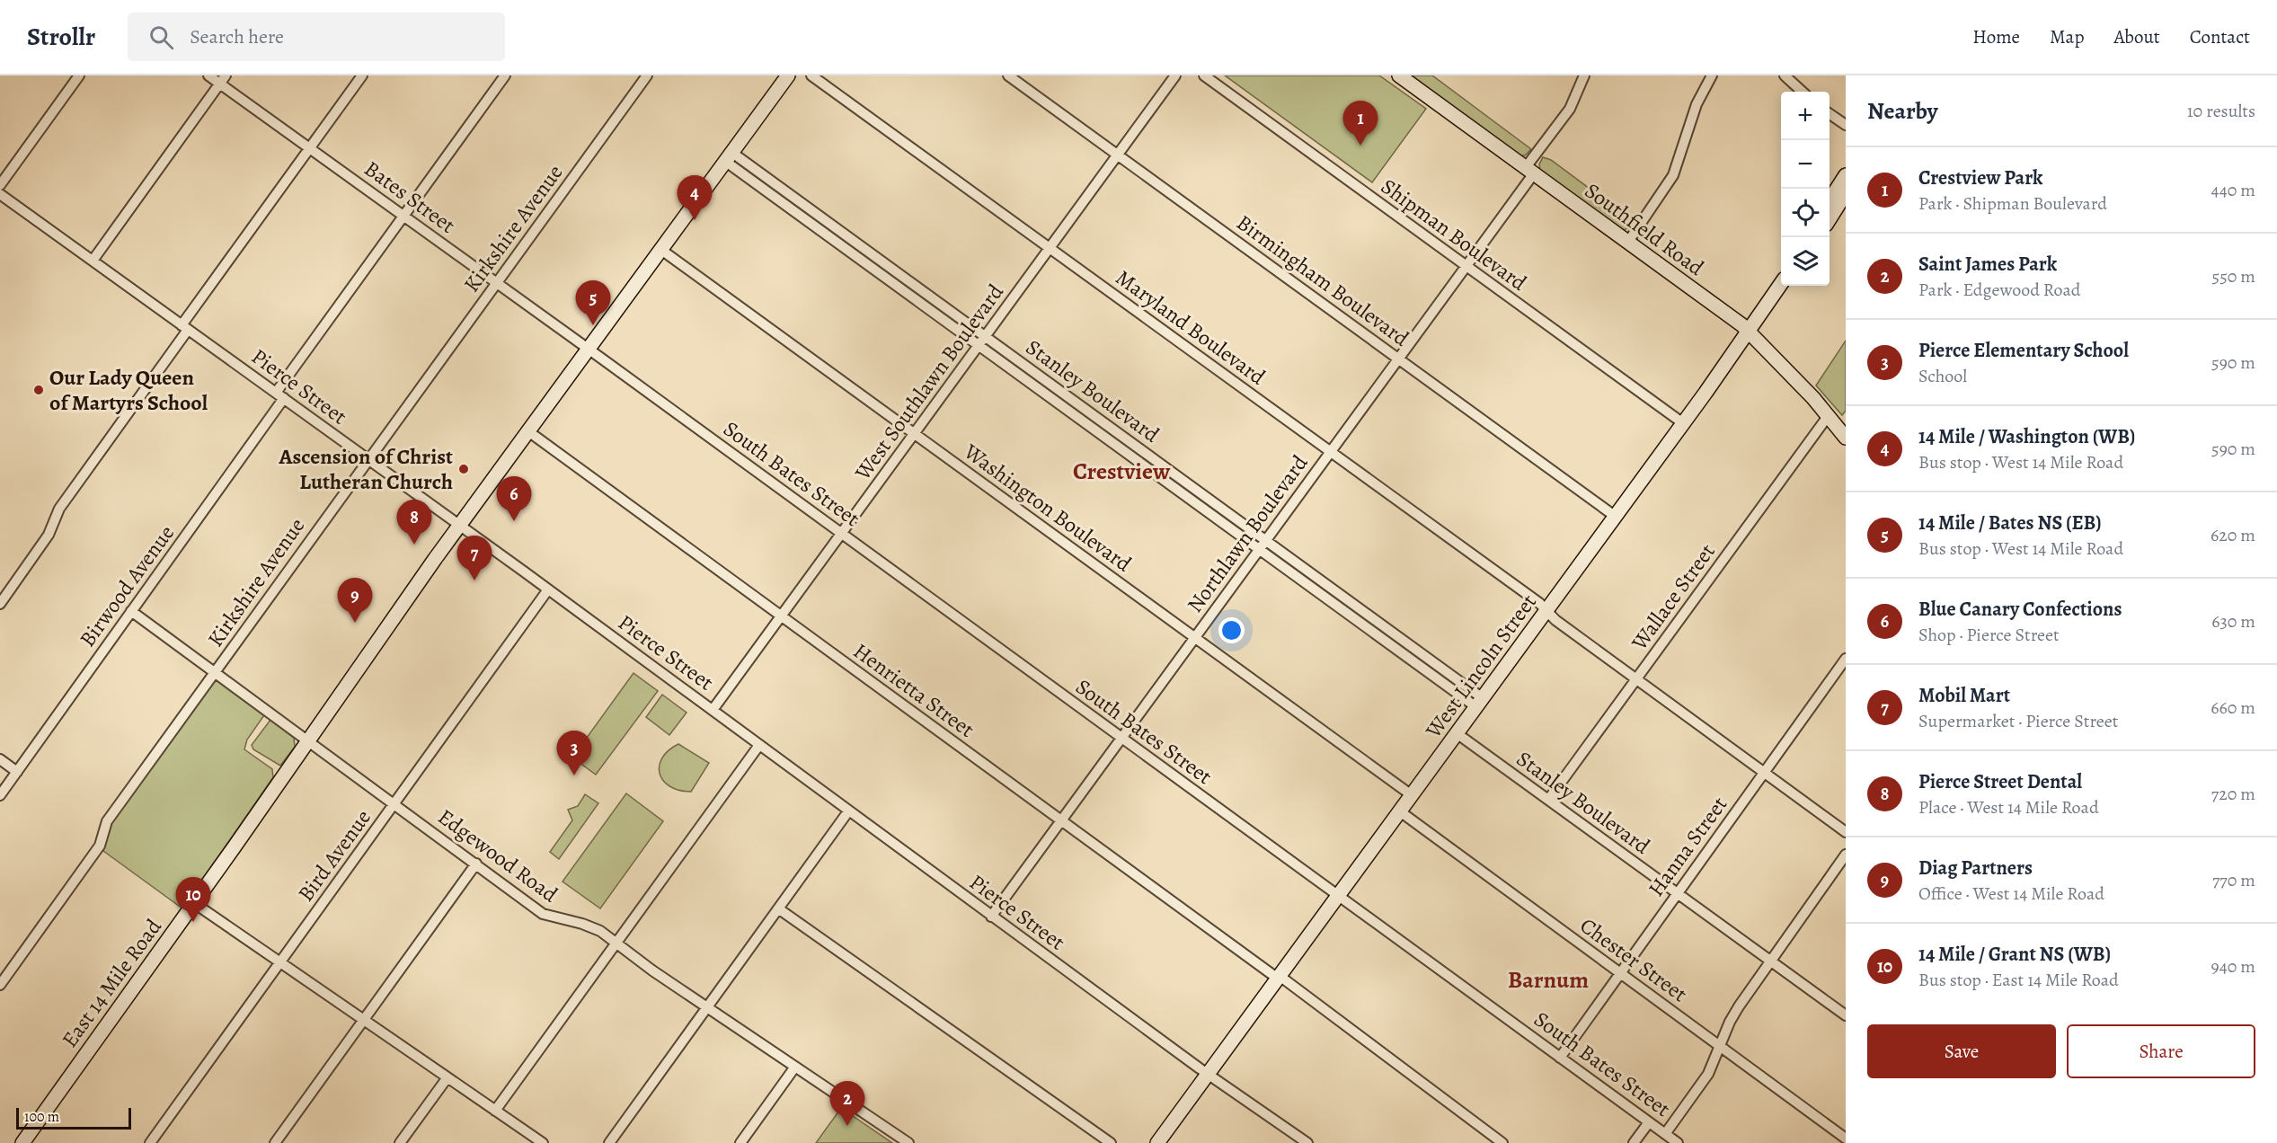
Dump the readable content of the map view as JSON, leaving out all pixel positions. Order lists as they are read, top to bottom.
{
  "streets": {
    "main road": ["Southfield Road", "West Lincoln Street", "East 14 Mile Road"],
    "street": [
      "Bates Street",
      "Kirkshire Avenue",
      "Shipman Boulevard",
      "Birmingham Boulevard",
      "Maryland Boulevard",
      "West Southlawn Boulevard",
      "Pierce Street",
      "Stanley Boulevard",
      "South Bates Street",
      "Washington Boulevard",
      "Northlawn Boulevard",
      "Birwood Avenue",
      "Wallace Street",
      "Henrietta Street",
      "Hanna Street",
      "Bird Avenue",
      "Edgewood Road",
      "Chester Street"
    ]
  },
  "crossings": [
    ["Bates Street", "Kirkshire Avenue"],
    ["Bates Street", "South Bates Street"],
    ["Bates Street", "Birwood Avenue"],
    ["Bates Street", "East 14 Mile Road"],
    ["Kirkshire Avenue", "Pierce Street"],
    ["Kirkshire Avenue", "Edgewood Road"],
    ["Southfield Road", "Northlawn Boulevard"],
    ["Southfield Road", "Wallace Street"],
    ["Southfield Road", "West Lincoln Street"],
    ["Shipman Boulevard", "Northlawn Boulevard"],
    ["Shipman Boulevard", "West Lincoln Street"],
    ["Birmingham Boulevard", "West Southlawn Boulevard"],
    ["Birmingham Boulevard", "Northlawn Boulevard"],
    ["Birmingham Boulevard", "West Lincoln Street"],
    ["Maryland Boulevard", "West Southlawn Boulevard"],
    ["Maryland Boulevard", "Northlawn Boulevard"],
    ["Maryland Boulevard", "Wallace Street"],
    ["Maryland Boulevard", "West Lincoln Street"],
    ["Maryland Boulevard", "Hanna Street"],
    ["West Southlawn Boulevard", "Pierce Street"],
    ["West Southlawn Boulevard", "Stanley Boulevard"],
    ["West Southlawn Boulevard", "South Bates Street"],
    ["West Southlawn Boulevard", "Washington Boulevard"],
    ["West Southlawn Boulevard", "Henrietta Street"],
    ["Pierce Street", "Northlawn Boulevard"],
    ["Pierce Street", "Birwood Avenue"],
    ["Pierce Street", "West Lincoln Street"],
    ["Pierce Street", "Bird Avenue"],
    ["Pierce Street", "East 14 Mile Road"],
    ["Stanley Boulevard", "Northlawn Boulevard"],
    ["Stanley Boulevard", "Wallace Street"],
    ["Stanley Boulevard", "West Lincoln Street"],
    ["Stanley Boulevard", "Hanna Street"],
    ["Stanley Boulevard", "East 14 Mile Road"],
    ["South Bates Street", "Northlawn Boulevard"],
    ["South Bates Street", "West Lincoln Street"],
    ["South Bates Street", "Hanna Street"],
    ["South Bates Street", "East 14 Mile Road"],
    ["Washington Boulevard", "Northlawn Boulevard"],
    ["Washington Boulevard", "West Lincoln Street"],
    ["Washington Boulevard", "East 14 Mile Road"],
    ["Northlawn Boulevard", "Henrietta Street"],
    ["Birwood Avenue", "Edgewood Road"],
    ["West Lincoln Street", "Henrietta Street"],
    ["West Lincoln Street", "Chester Street"],
    ["Henrietta Street", "East 14 Mile Road"],
    ["Hanna Street", "Chester Street"],
    ["Bird Avenue", "Edgewood Road"],
    ["Edgewood Road", "East 14 Mile Road"]
  ],
  "districts": ["Crestview", "Barnum"],
  "places": ["Our Lady Queen of Martyrs School", "Ascension of Christ Lutheran Church"],
  "scale_bar": "100 m",
  "page": {
    "header": "Strollr",
    "search": "Search here",
    "nav": [
      "Home",
      "Map",
      "About",
      "Contact"
    ],
    "heading": ["Nearby", "10 results"],
    "map_buttons": ["+", "−"],
    "pins": [
      "1",
      "4",
      "5",
      "6",
      "8",
      "7",
      "9",
      "3",
      "10",
      "2"
    ],
    "list": [
      {
        "mark": "1",
        "name": "Crestview Park",
        "note": "Park · Shipman Boulevard",
        "value": "440 m"
      },
      {
        "mark": "2",
        "name": "Saint James Park",
        "note": "Park · Edgewood Road",
        "value": "550 m"
      },
      {
        "mark": "3",
        "name": "Pierce Elementary School",
        "note": "School",
        "value": "590 m"
      },
      {
        "mark": "4",
        "name": "14 Mile / Washington (WB)",
        "note": "Bus stop · West 14 Mile Road",
        "value": "590 m"
      },
      {
        "mark": "5",
        "name": "14 Mile / Bates NS (EB)",
        "note": "Bus stop · West 14 Mile Road",
        "value": "620 m"
      },
      {
        "mark": "6",
        "name": "Blue Canary Confections",
        "note": "Shop · Pierce Street",
        "value": "630 m"
      },
      {
        "mark": "7",
        "name": "Mobil Mart",
        "note": "Supermarket · Pierce Street",
        "value": "660 m"
      },
      {
        "mark": "8",
        "name": "Pierce Street Dental",
        "note": "Place · West 14 Mile Road",
        "value": "720 m"
      },
      {
        "mark": "9",
        "name": "Diag Partners",
        "note": "Office · West 14 Mile Road",
        "value": "770 m"
      },
      {
        "mark": "10",
        "name": "14 Mile / Grant NS (WB)",
        "note": "Bus stop · East 14 Mile Road",
        "value": "940 m"
      }
    ],
    "buttons": ["Save", "Share"],
    "scale": "100 m"
  }
}
